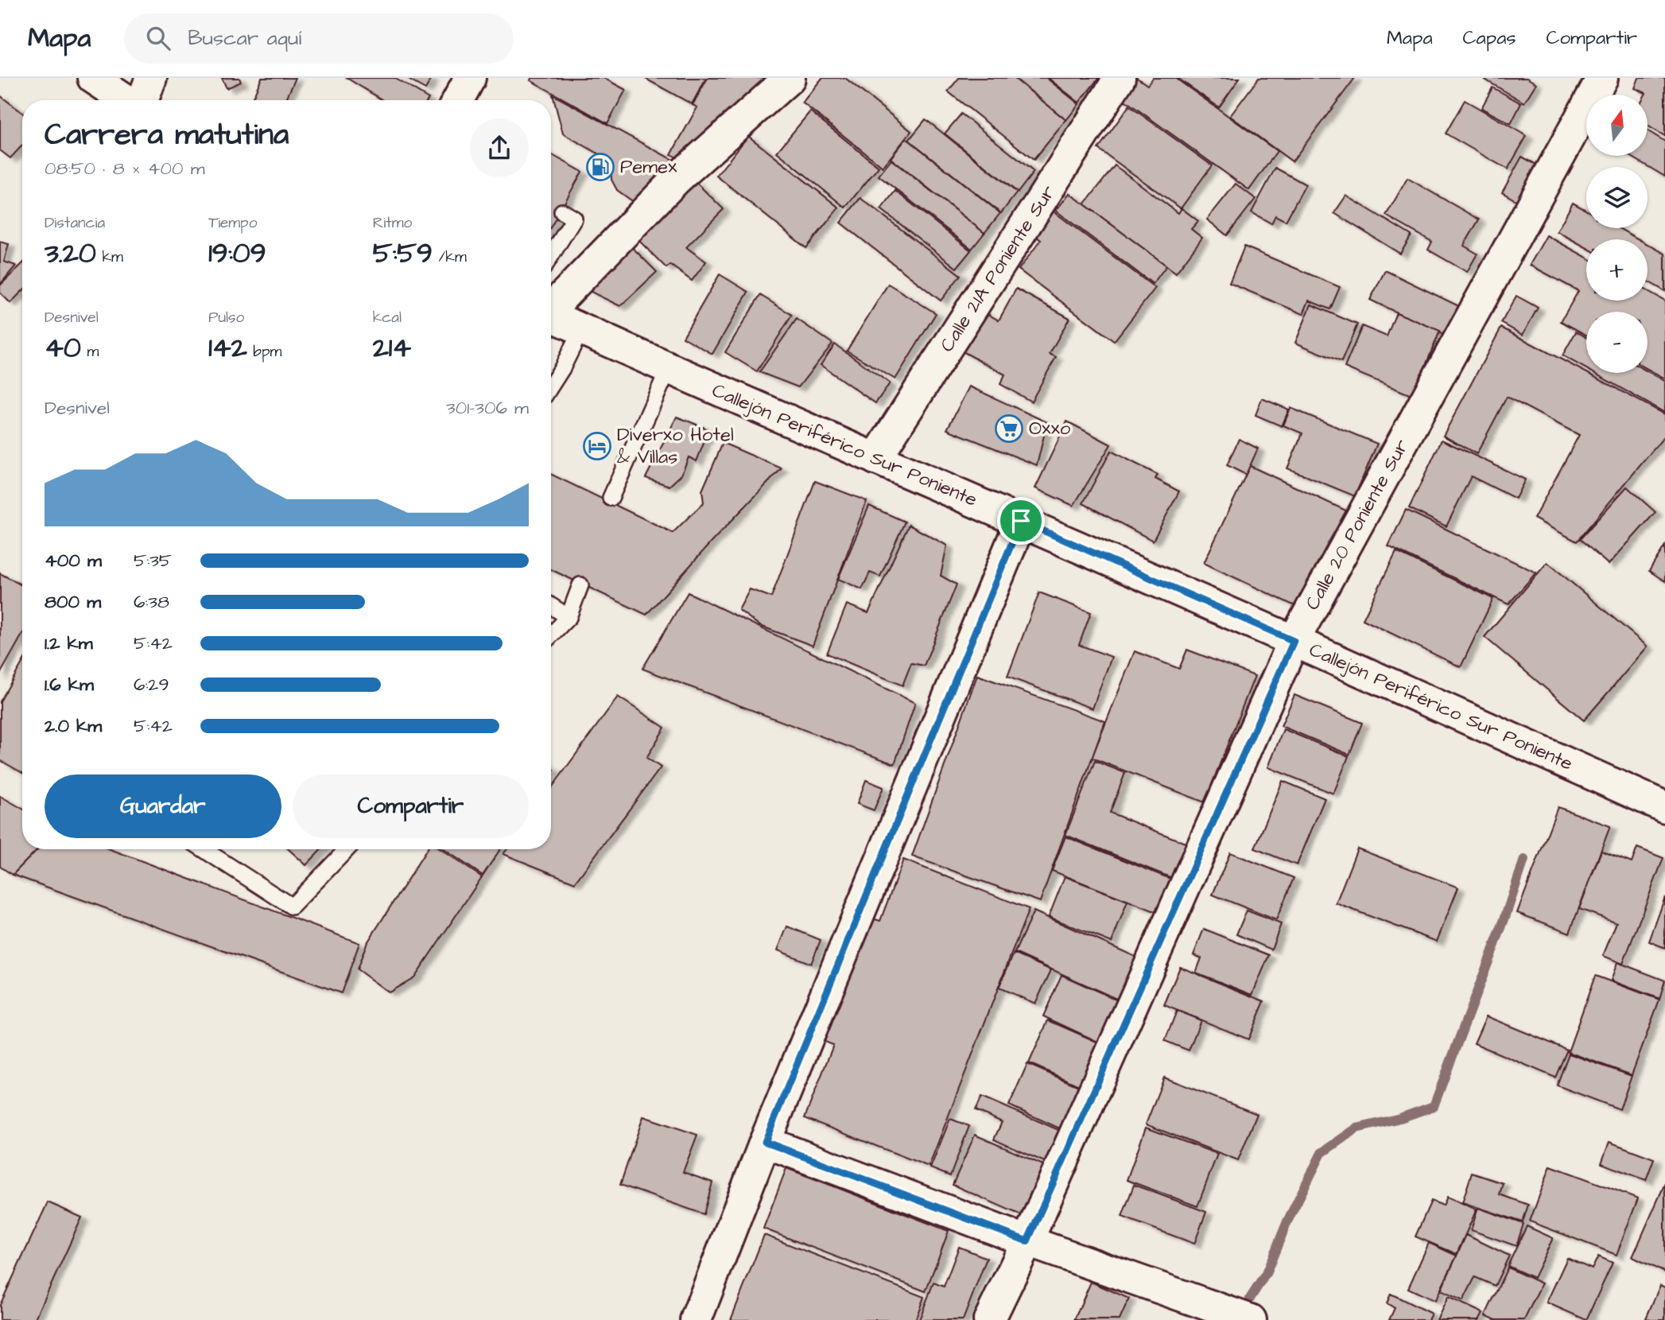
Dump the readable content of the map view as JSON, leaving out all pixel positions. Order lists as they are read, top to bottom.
{
  "streets": {
    "street": ["Calle 21A Poniente Sur", "Callejón Periférico Sur Poniente", "Calle 20 Poniente Sur"]
  },
  "crossings": [
    ["Calle 21A Poniente Sur", "Callejón Periférico Sur Poniente"],
    ["Callejón Periférico Sur Poniente", "Calle 20 Poniente Sur"]
  ],
  "places": {
    "fuel station": ["Pemex"],
    "supermarket": ["Oxxo"],
    "hotel": ["Diverxo Hotel & Villas"]
  },
  "north": "top",
  "page": {
    "header": "Mapa",
    "search": "Buscar aquí",
    "nav": ["Mapa", "Capas", "Compartir"],
    "map_buttons": ["+", "−"],
    "heading": ["Carrera matutina", "08:50 · 8 × 400 m"],
    "stats": [
      ["Distancia", "3.20 km"],
      ["Tiempo", "19:09"],
      ["Ritmo", "5:59 /km"],
      ["Desnivel", "40 m"],
      ["Pulso", "142 bpm"],
      ["kcal", "214"]
    ],
    "chart": ["Desnivel", "301–306 m"],
    "list": [
      {
        "name": "400 m",
        "note": "5:35"
      },
      {
        "name": "800 m",
        "note": "6:38"
      },
      {
        "name": "1.2 km",
        "note": "5:42"
      },
      {
        "name": "1.6 km",
        "note": "6:29"
      },
      {
        "name": "2.0 km",
        "note": "5:42"
      }
    ],
    "buttons": ["Guardar", "Compartir"]
  }
}
